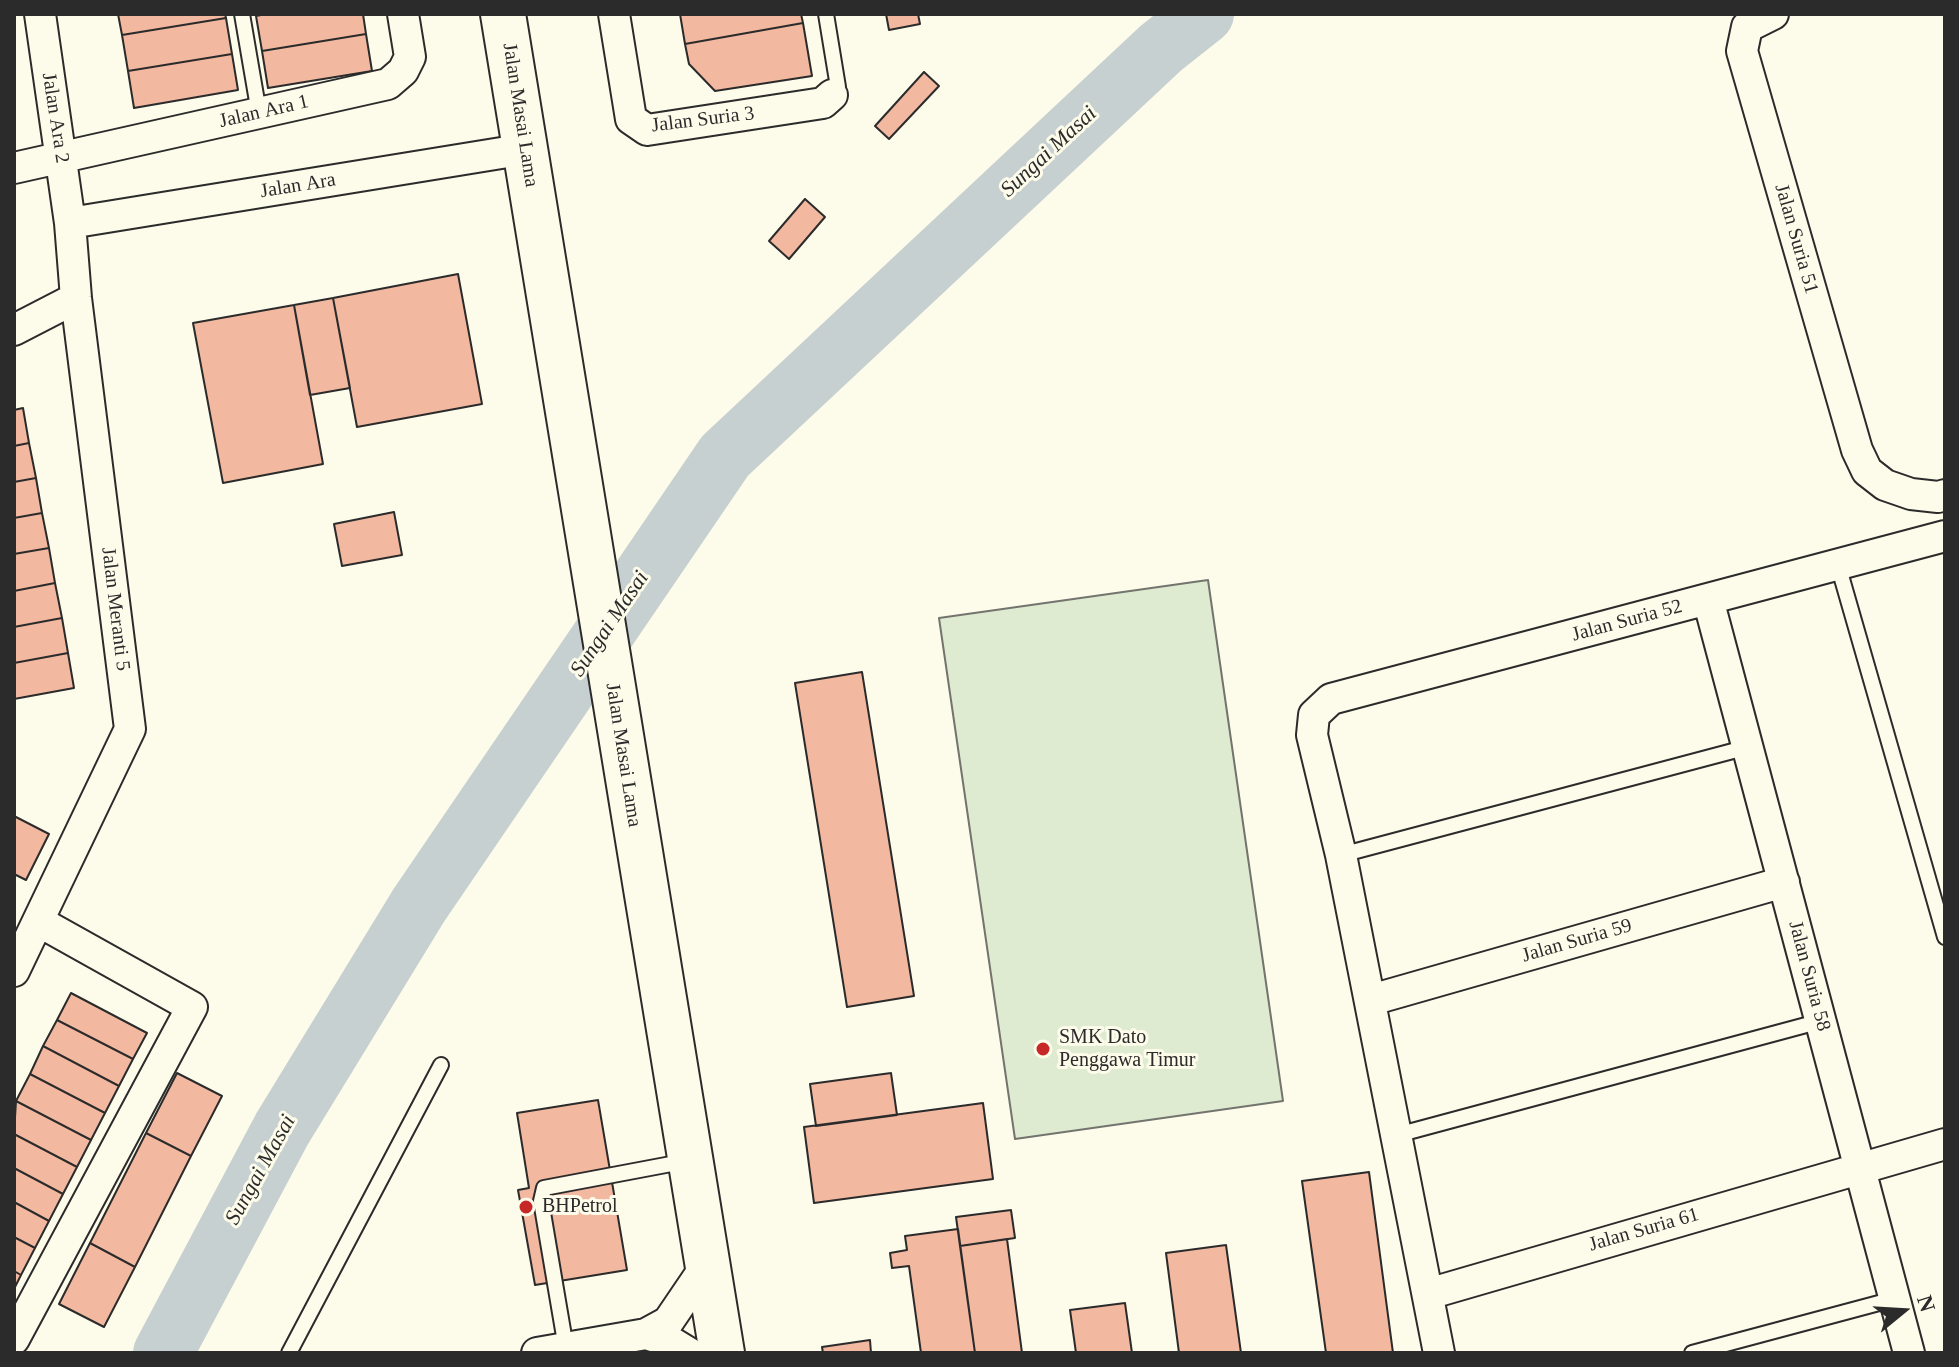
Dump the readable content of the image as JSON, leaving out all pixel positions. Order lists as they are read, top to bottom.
{
  "streets": {
    "main road": ["Jalan Masai Lama"],
    "street": [
      "Jalan Ara 1",
      "Jalan Ara 2",
      "Jalan Suria 3",
      "Jalan Ara",
      "Jalan Suria 51",
      "Jalan Meranti 5",
      "Jalan Suria 52",
      "Jalan Suria 59",
      "Jalan Suria 58",
      "Jalan Suria 61"
    ]
  },
  "crossings": [
    ["Jalan Ara 1", "Jalan Ara 2"],
    ["Jalan Masai Lama", "Jalan Ara"],
    ["Jalan Ara 2", "Jalan Ara"],
    ["Jalan Ara 2", "Jalan Meranti 5"],
    ["Jalan Ara", "Jalan Meranti 5"],
    ["Jalan Suria 52", "Jalan Suria 58"],
    ["Jalan Suria 59", "Jalan Suria 58"],
    ["Jalan Suria 58", "Jalan Suria 61"]
  ],
  "water": ["Sungai Masai"],
  "places": ["SMK Dato Penggawa Timur", "BHPetrol"],
  "north": "right"
}
